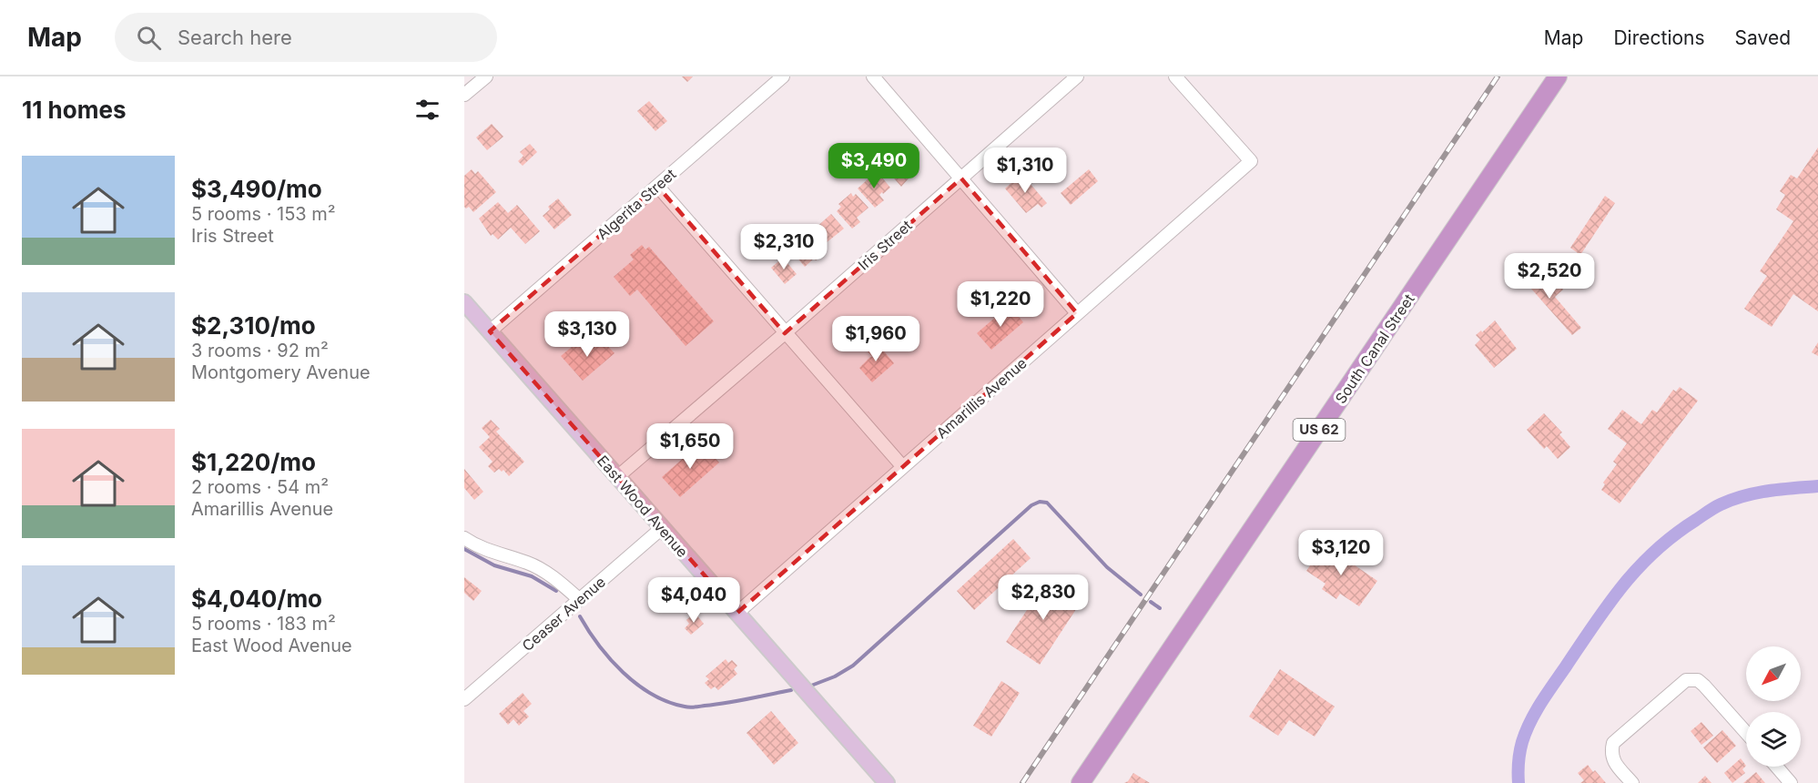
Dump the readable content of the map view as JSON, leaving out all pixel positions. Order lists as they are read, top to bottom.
{
  "streets": {
    "highway": ["South Canal Street", "US 62"],
    "main road": ["East Wood Avenue"],
    "street": [
      "Algerita Street",
      "Iris Street",
      "Amarillis Avenue",
      "Ceaser Avenue"
    ]
  },
  "crossings": [
    ["Algerita Street", "East Wood Avenue"],
    ["Iris Street", "East Wood Avenue"],
    ["Amarillis Avenue", "East Wood Avenue"],
    ["East Wood Avenue", "Ceaser Avenue"]
  ],
  "north": "bottom left",
  "page": {
    "header": "Map",
    "search": "Search here",
    "nav": ["Map", "Directions", "Saved"],
    "heading": "11 homes",
    "list": [
      {
        "name": "$3,490/mo",
        "note": "5 rooms · 153 m² · Iris Street"
      },
      {
        "name": "$2,310/mo",
        "note": "3 rooms · 92 m² · Montgomery Avenue"
      },
      {
        "name": "$1,220/mo",
        "note": "2 rooms · 54 m² · Amarillis Avenue"
      },
      {
        "name": "$4,040/mo",
        "note": "5 rooms · 183 m² · East Wood Avenue"
      }
    ],
    "price": [
      "$3,490",
      "$1,310",
      "$2,310",
      "$2,520",
      "$1,220",
      "$3,130",
      "$1,960",
      "$1,650",
      "$3,120",
      "$2,830",
      "$4,040"
    ]
  }
}
